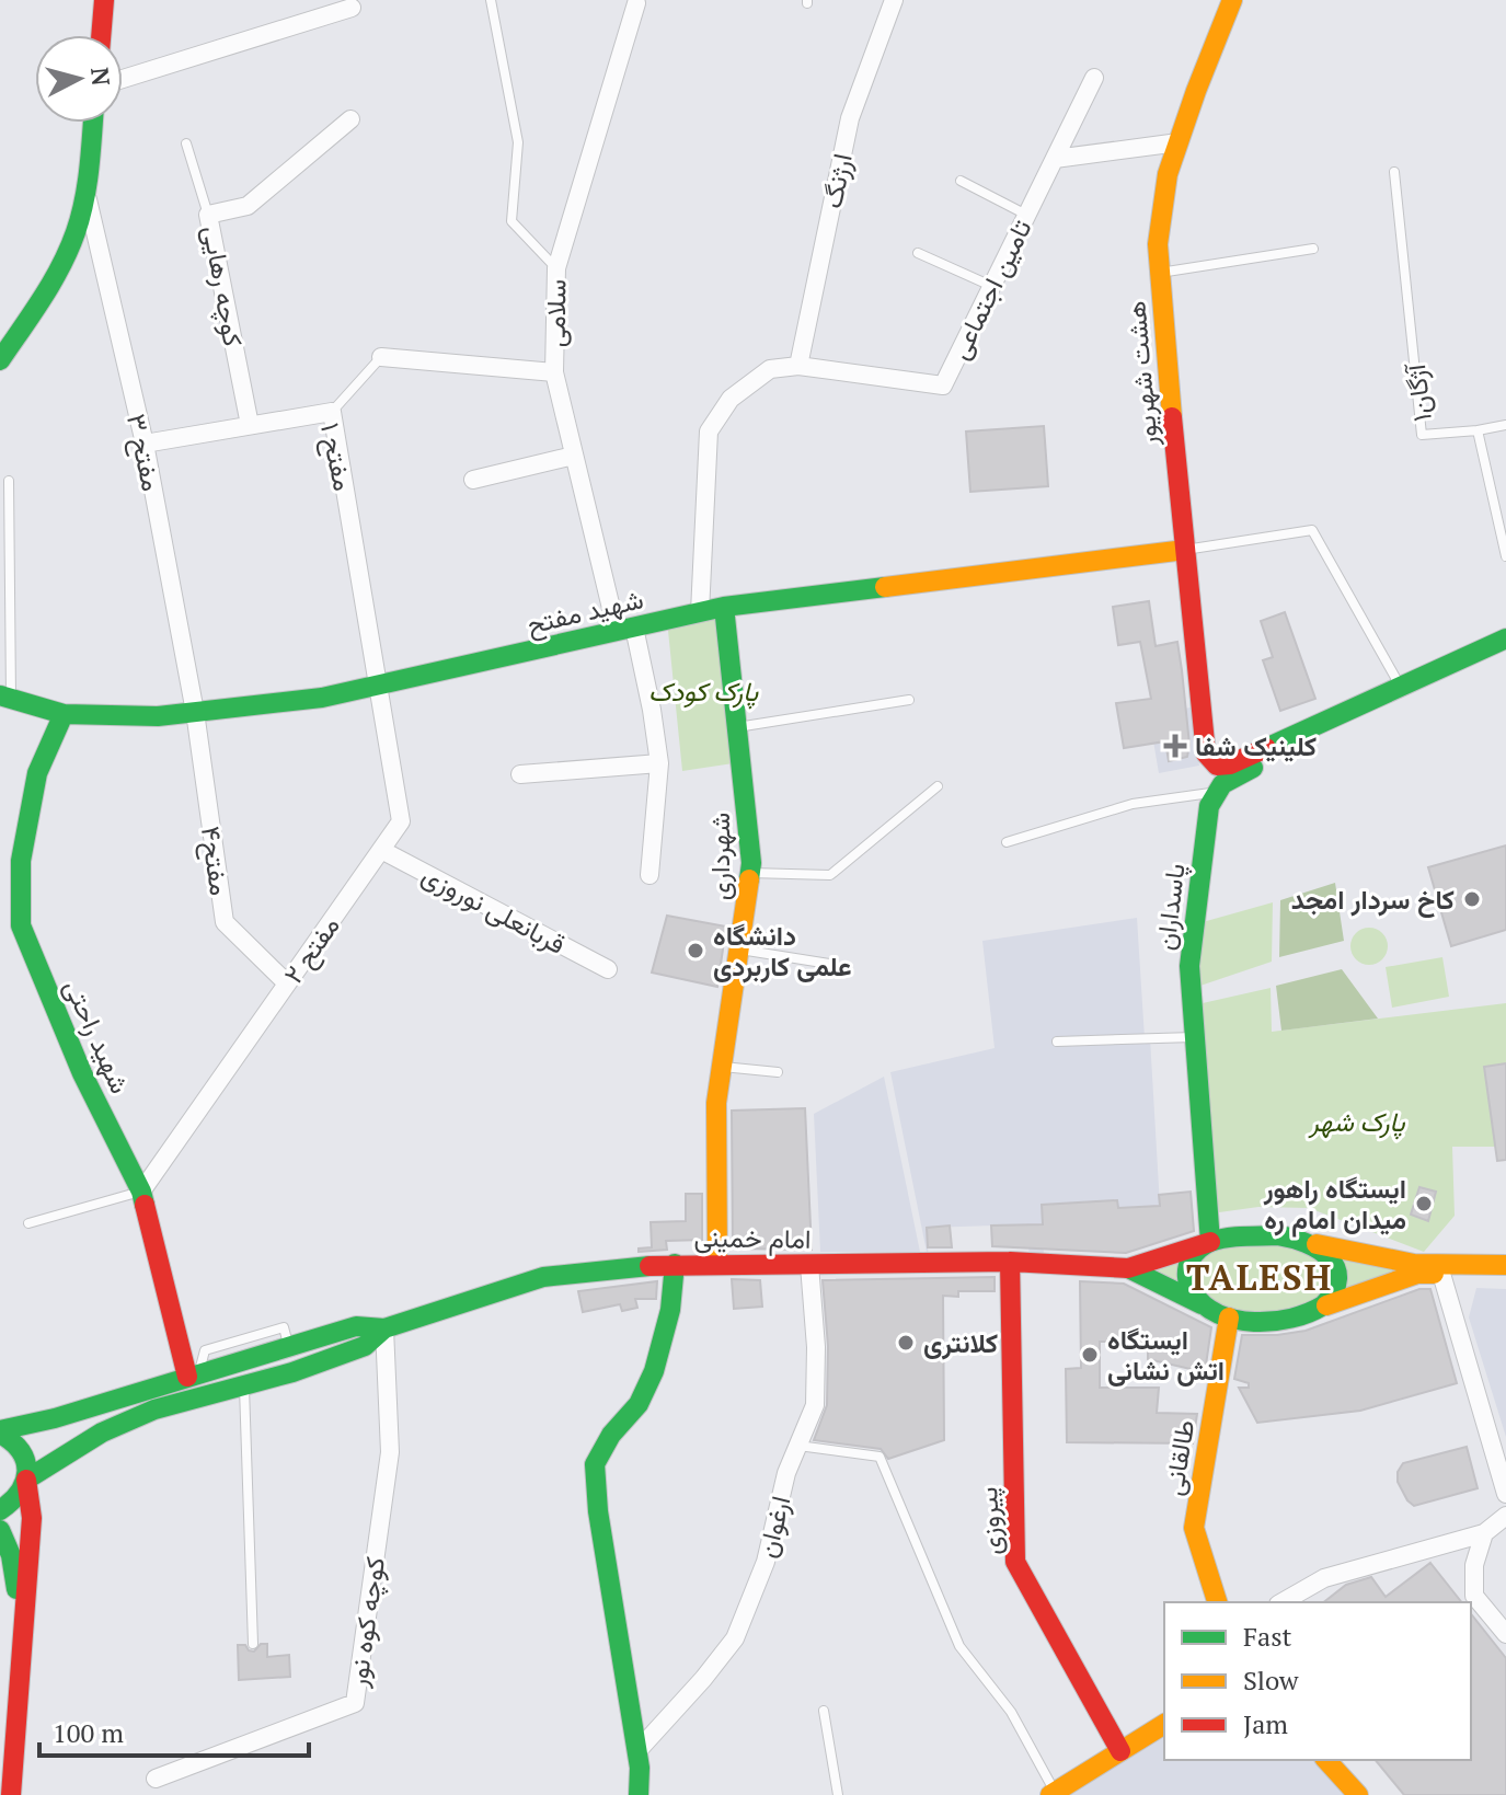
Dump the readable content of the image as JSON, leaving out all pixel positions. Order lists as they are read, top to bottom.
{
  "streets": {
    "street": [
      "ارژنگ",
      "کوچه رهایی",
      "تامین اجتماعی",
      "سلامی",
      "هشت شهریور",
      "مفتح ۳",
      "مفتح ۱",
      "شهید مفتح",
      "شهرداری",
      "مفتح۴",
      "پاسداران",
      "قربانعلی نوروزی",
      "مفتح ۲",
      "شهید راحتی",
      "امام خمینی",
      "طالقانی",
      "پیروزی",
      "ارغوان",
      "کوچه کوه نور"
    ],
    "lane": ["۱آژگان"]
  },
  "crossings": [
    ["ارژنگ", "تامین اجتماعی"],
    ["کوچه رهایی", "مفتح ۱"],
    ["تامین اجتماعی", "شهید مفتح"],
    ["سلامی", "شهید مفتح"],
    ["هشت شهریور", "شهید مفتح"],
    ["مفتح ۳", "مفتح ۱"],
    ["مفتح ۳", "شهید مفتح"],
    ["مفتح ۳", "مفتح۴"],
    ["مفتح ۱", "شهید مفتح"],
    ["مفتح ۱", "مفتح ۲"],
    ["شهید مفتح", "شهرداری"],
    ["شهید مفتح", "مفتح۴"],
    ["شهید مفتح", "مفتح ۲"],
    ["شهید مفتح", "شهید راحتی"],
    ["شهرداری", "امام خمینی"],
    ["مفتح۴", "مفتح ۲"],
    ["پاسداران", "امام خمینی"],
    ["پاسداران", "طالقانی"],
    ["قربانعلی نوروزی", "مفتح ۲"],
    ["مفتح ۲", "شهید راحتی"],
    ["شهید راحتی", "امام خمینی"],
    ["امام خمینی", "طالقانی"],
    ["امام خمینی", "پیروزی"],
    ["امام خمینی", "ارغوان"],
    ["امام خمینی", "کوچه کوه نور"]
  ],
  "districts": ["TALESH"],
  "parks": ["پارک کودک", "پارک شهر"],
  "places": {
    "health": ["کلینیک شفا"],
    "other": [
      "کاخ سردار امجد",
      "دانشگاه علمی کاربردی",
      "ایستگاه راهور میدان امام ره",
      "کلانتری",
      "ایستگاه اتش نشانی"
    ]
  },
  "legend": ["Fast", "Slow", "Jam"],
  "scale_bar": "100 m",
  "north": "right"
}
